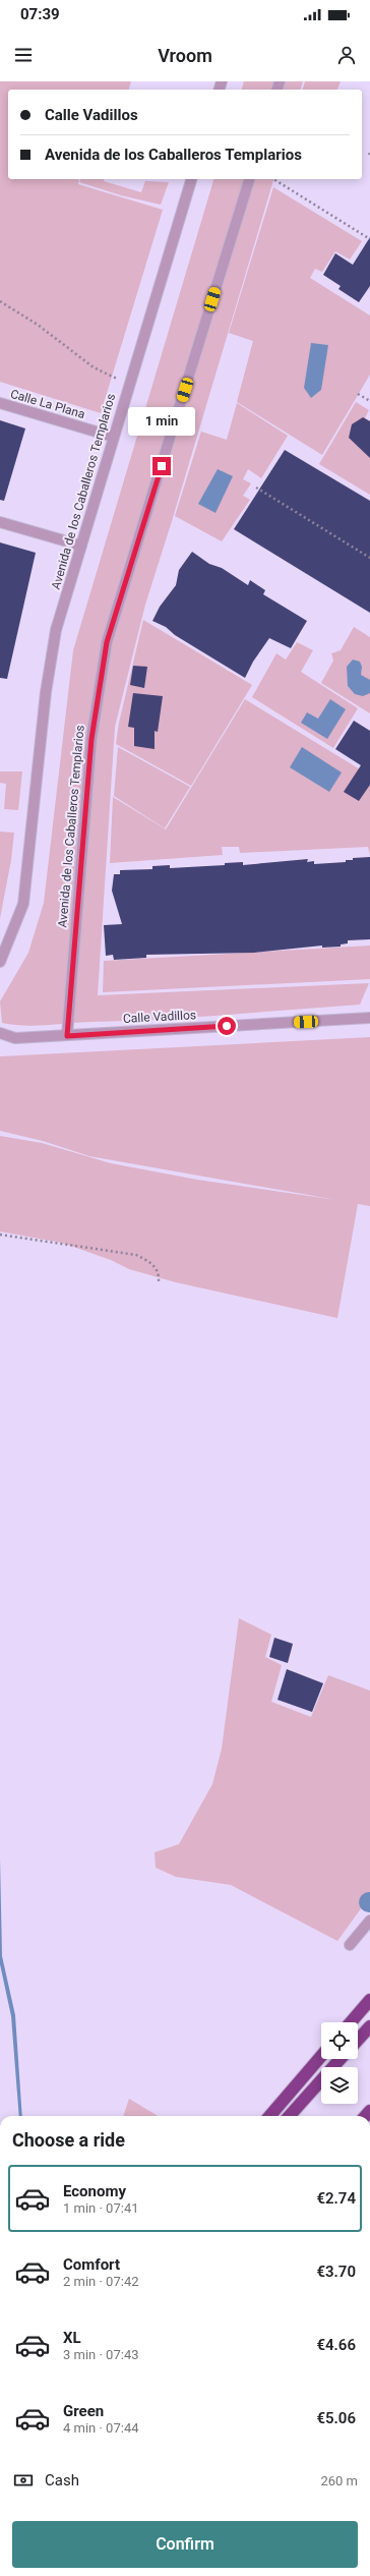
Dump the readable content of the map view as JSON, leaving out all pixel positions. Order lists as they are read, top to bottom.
{
  "streets": {
    "street": ["Calle La Plana", "Avenida de los Caballeros Templarios", "Calle Vadillos"]
  },
  "crossings": [
    ["Calle La Plana", "Avenida de los Caballeros Templarios"],
    ["Avenida de los Caballeros Templarios", "Calle Vadillos"]
  ],
  "page": {
    "status": "07:39",
    "header": "Vroom",
    "banner": ["Calle Vadillos", "Avenida de los Caballeros Templarios"],
    "bubble": "1 min",
    "heading": "Choose a ride",
    "list": [
      {
        "name": "Economy",
        "note": "1 min · 07:41",
        "value": "€2.74"
      },
      {
        "name": "Comfort",
        "note": "2 min · 07:42",
        "value": "€3.70"
      },
      {
        "name": "XL",
        "note": "3 min · 07:43",
        "value": "€4.66"
      },
      {
        "name": "Green",
        "note": "4 min · 07:44",
        "value": "€5.06"
      }
    ],
    "pay": ["Cash", "260 m"],
    "buttons": "Confirm"
  }
}
